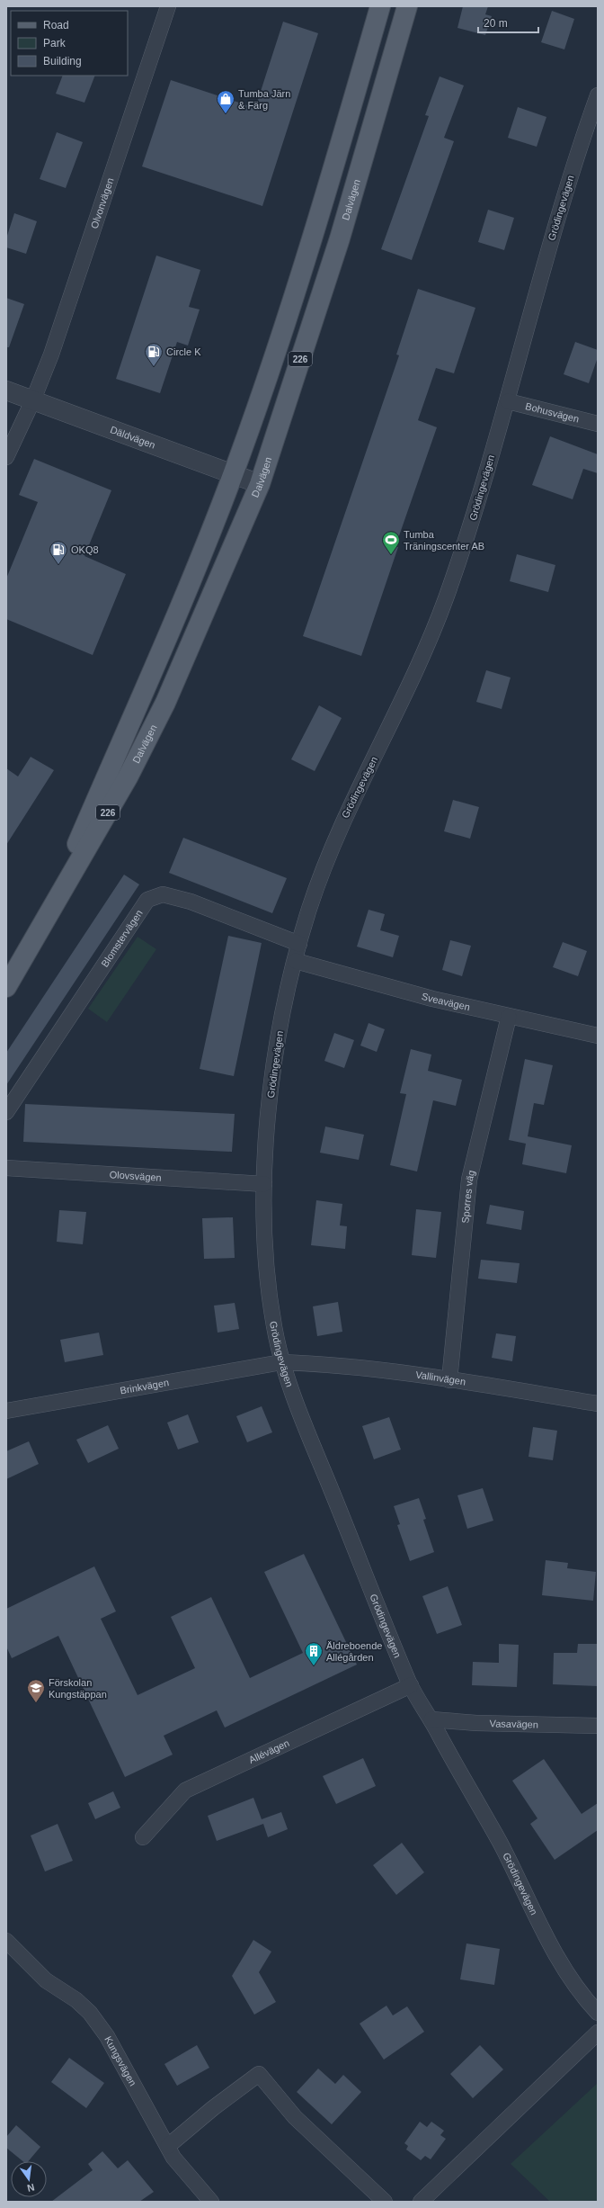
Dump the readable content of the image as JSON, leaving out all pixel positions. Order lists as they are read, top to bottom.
{
  "streets": {
    "main road": ["Dalvägen", "226"],
    "street": [
      "Olvonvägen",
      "Grödingevägen",
      "Bohusvägen",
      "Däldvägen",
      "Blomstervägen",
      "Sveavägen",
      "Olovsvägen",
      "Sporres väg",
      "Vallinvägen",
      "Brinkvägen",
      "Vasavägen",
      "Allévägen",
      "Kungsvägen"
    ]
  },
  "crossings": [
    ["Dalvägen", "Däldvägen"],
    ["Olvonvägen", "Däldvägen"],
    ["Grödingevägen", "Bohusvägen"],
    ["Grödingevägen", "Blomstervägen"],
    ["Grödingevägen", "Sveavägen"],
    ["Grödingevägen", "Olovsvägen"],
    ["Grödingevägen", "Vallinvägen"],
    ["Grödingevägen", "Brinkvägen"],
    ["Grödingevägen", "Vasavägen"],
    ["Grödingevägen", "Allévägen"],
    ["Sveavägen", "Sporres väg"],
    ["Sporres väg", "Vallinvägen"],
    ["Vallinvägen", "Brinkvägen"]
  ],
  "places": {
    "shop": ["Tumba Järn & Färg"],
    "fuel station": ["Circle K", "OKQ8"],
    "sports": ["Tumba Träningscenter AB"],
    "building": ["Äldreboende Allégården"],
    "school or university": ["Förskolan Kungstäppan"]
  },
  "legend": ["Road", "Park", "Building"],
  "scale_bar": "20 m",
  "north": "bottom"
}
